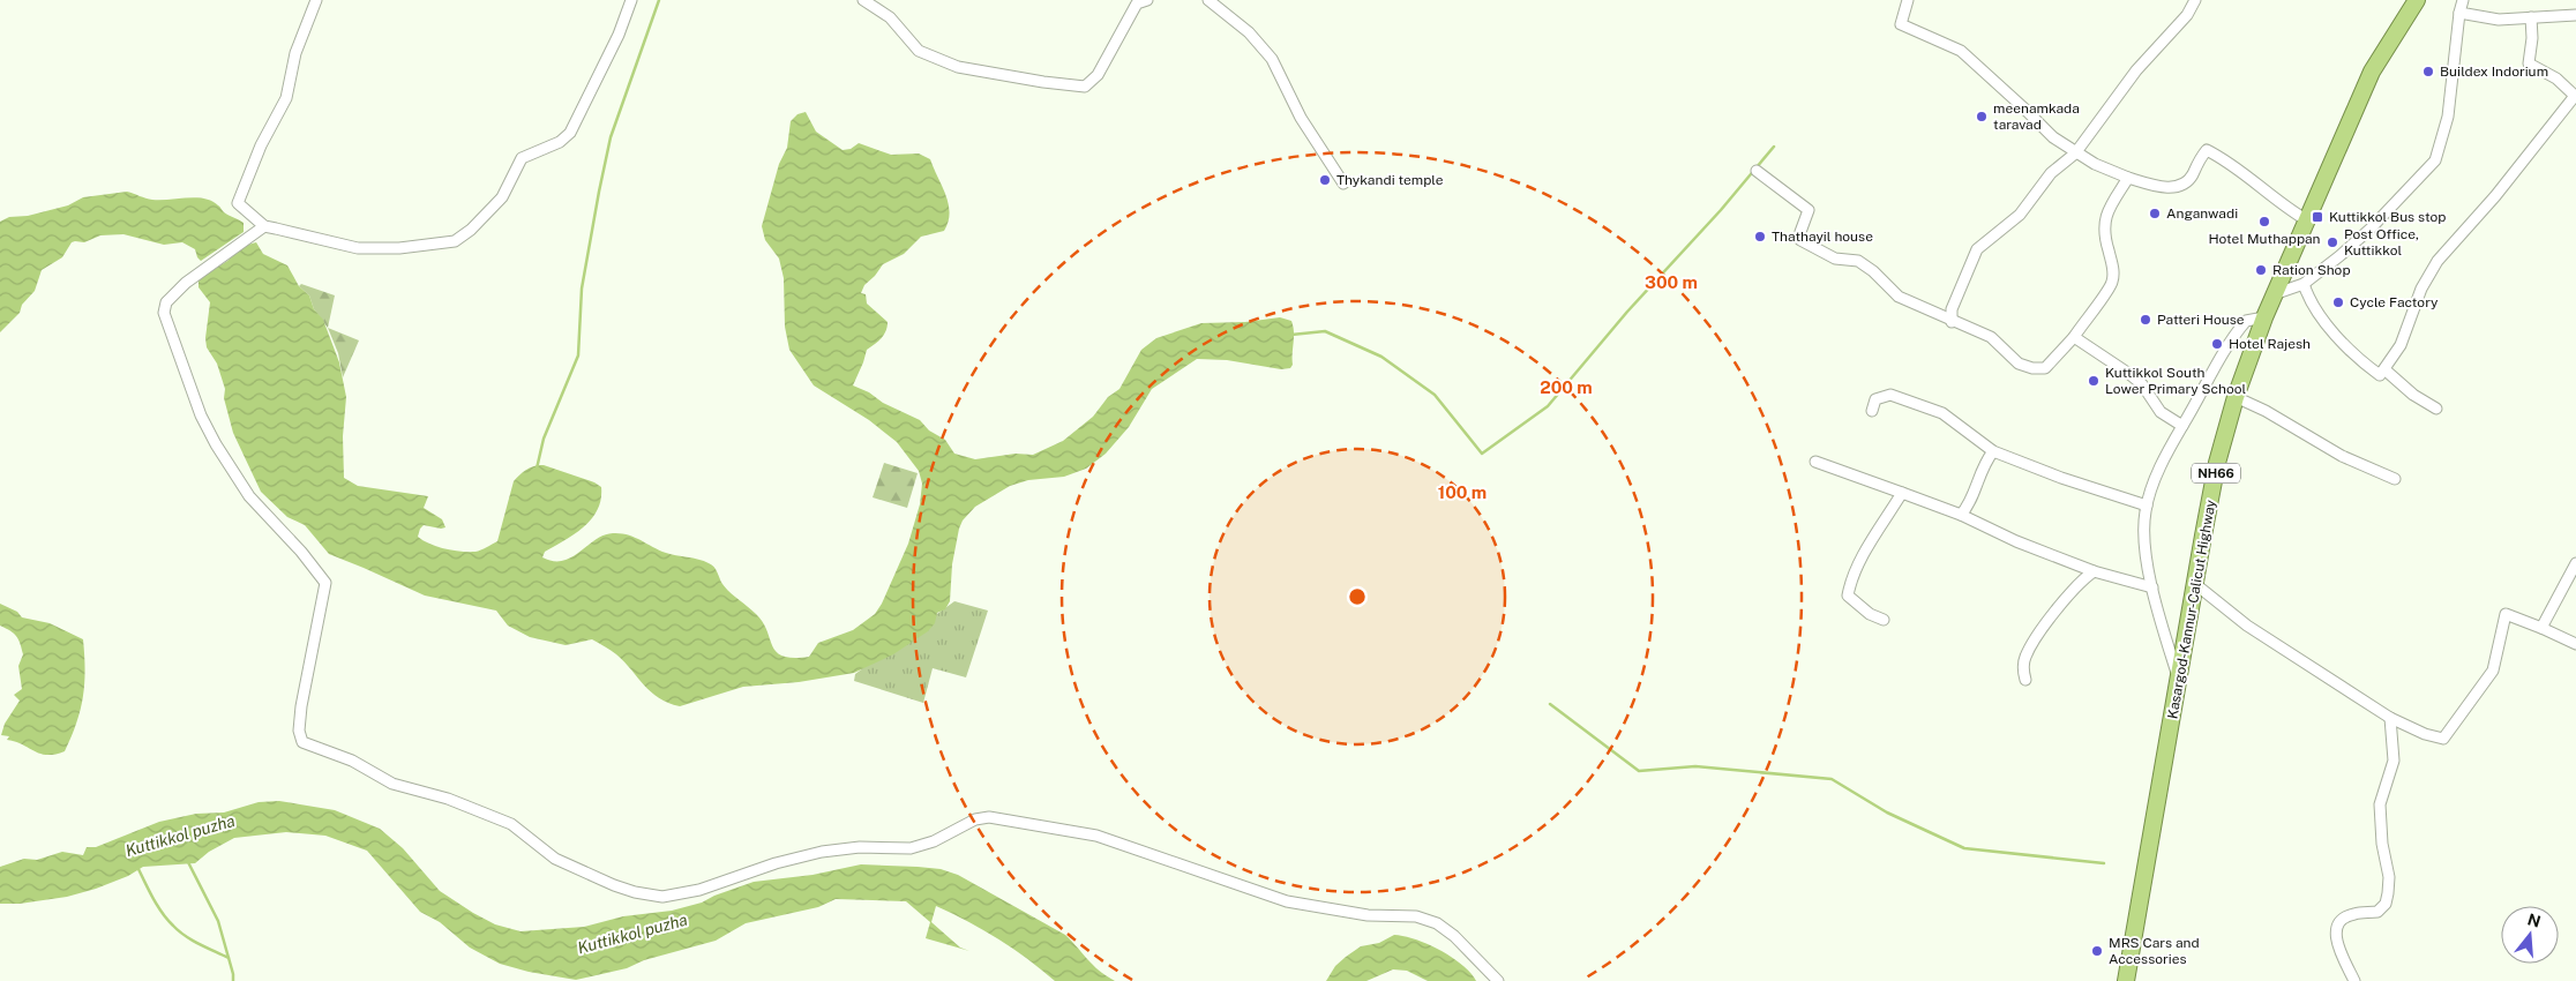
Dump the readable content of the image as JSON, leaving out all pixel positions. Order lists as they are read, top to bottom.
{
  "streets": {
    "highway": ["NH66", "Kasargod-Kannur-Calicut Highway"]
  },
  "water": ["Kuttikkol puzha"],
  "places": {
    "other": [
      "Buildex Indorium",
      "meenamkada taravad",
      "Thykandi temple",
      "Anganwadi",
      "Hotel Muthappan",
      "Thathayil house",
      "Post Office, Kuttikkol",
      "Ration Shop",
      "Cycle Factory",
      "Patteri House",
      "Hotel Rajesh",
      "Kuttikkol South Lower Primary School",
      "MRS Cars and Accessories"
    ],
    "transit": ["Kuttikkol Bus stop"]
  },
  "north": "top",
  "rings": ["300 m", "200 m", "100 m"]
}
